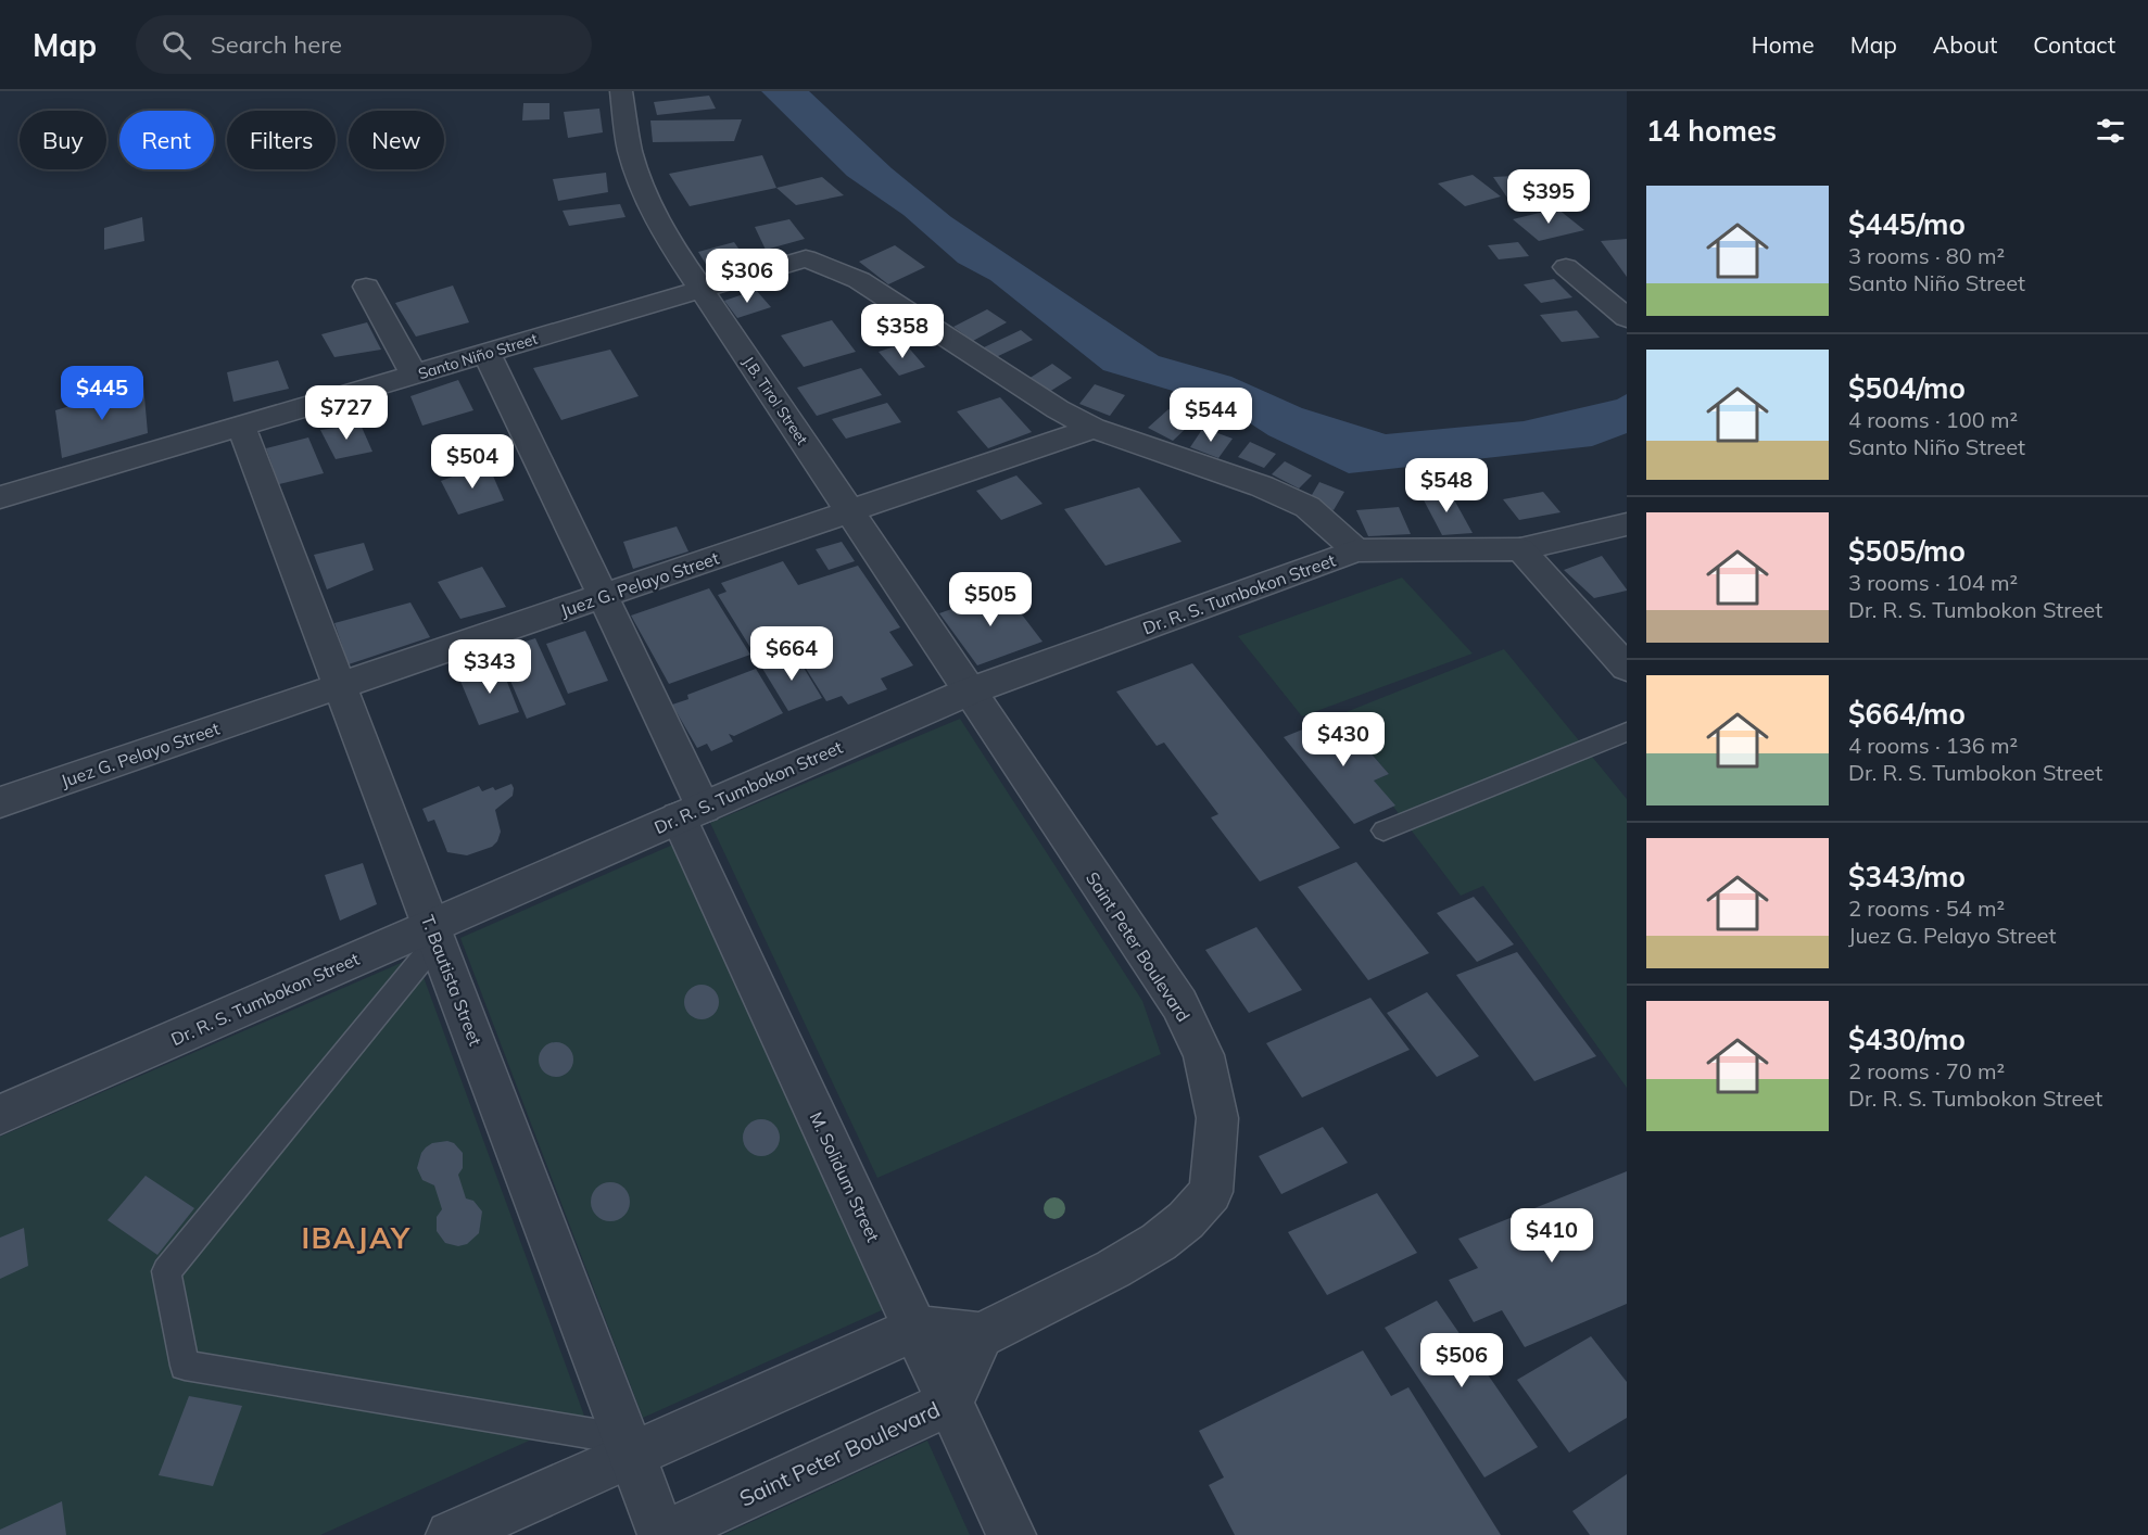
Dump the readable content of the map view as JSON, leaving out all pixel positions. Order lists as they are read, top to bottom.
{
  "streets": {
    "street": [
      "Santo Niño Street",
      "J.B. Tirol Street",
      "Juez G. Pelayo Street",
      "Dr. R. S. Tumbokon Street",
      "Saint Peter Boulevard",
      "T. Bautista Street",
      "M. Solidum Street"
    ]
  },
  "crossings": [
    ["Santo Niño Street", "J.B. Tirol Street"],
    ["Santo Niño Street", "Juez G. Pelayo Street"],
    ["Santo Niño Street", "T. Bautista Street"],
    ["Santo Niño Street", "M. Solidum Street"],
    ["J.B. Tirol Street", "Juez G. Pelayo Street"],
    ["J.B. Tirol Street", "Dr. R. S. Tumbokon Street"],
    ["J.B. Tirol Street", "Saint Peter Boulevard"],
    ["Juez G. Pelayo Street", "T. Bautista Street"],
    ["Juez G. Pelayo Street", "M. Solidum Street"],
    ["Dr. R. S. Tumbokon Street", "Saint Peter Boulevard"],
    ["Dr. R. S. Tumbokon Street", "T. Bautista Street"],
    ["Dr. R. S. Tumbokon Street", "M. Solidum Street"],
    ["Saint Peter Boulevard", "T. Bautista Street"],
    ["Saint Peter Boulevard", "M. Solidum Street"]
  ],
  "districts": ["IBAJAY"],
  "page": {
    "header": "Map",
    "search": "Search here",
    "nav": [
      "Home",
      "Map",
      "About",
      "Contact"
    ],
    "heading": "14 homes",
    "chip": [
      "Buy",
      "Rent",
      "Filters",
      "New"
    ],
    "price": [
      "$395",
      "$306",
      "$358",
      "$445",
      "$727",
      "$544",
      "$504",
      "$548",
      "$505",
      "$664",
      "$343",
      "$430",
      "$410",
      "$506"
    ],
    "list": [
      {
        "name": "$445/mo",
        "note": "3 rooms · 80 m² · Santo Niño Street"
      },
      {
        "name": "$504/mo",
        "note": "4 rooms · 100 m² · Santo Niño Street"
      },
      {
        "name": "$505/mo",
        "note": "3 rooms · 104 m² · Dr. R. S. Tumbokon Street"
      },
      {
        "name": "$664/mo",
        "note": "4 rooms · 136 m² · Dr. R. S. Tumbokon Street"
      },
      {
        "name": "$343/mo",
        "note": "2 rooms · 54 m² · Juez G. Pelayo Street"
      },
      {
        "name": "$430/mo",
        "note": "2 rooms · 70 m² · Dr. R. S. Tumbokon Street"
      }
    ]
  }
}
